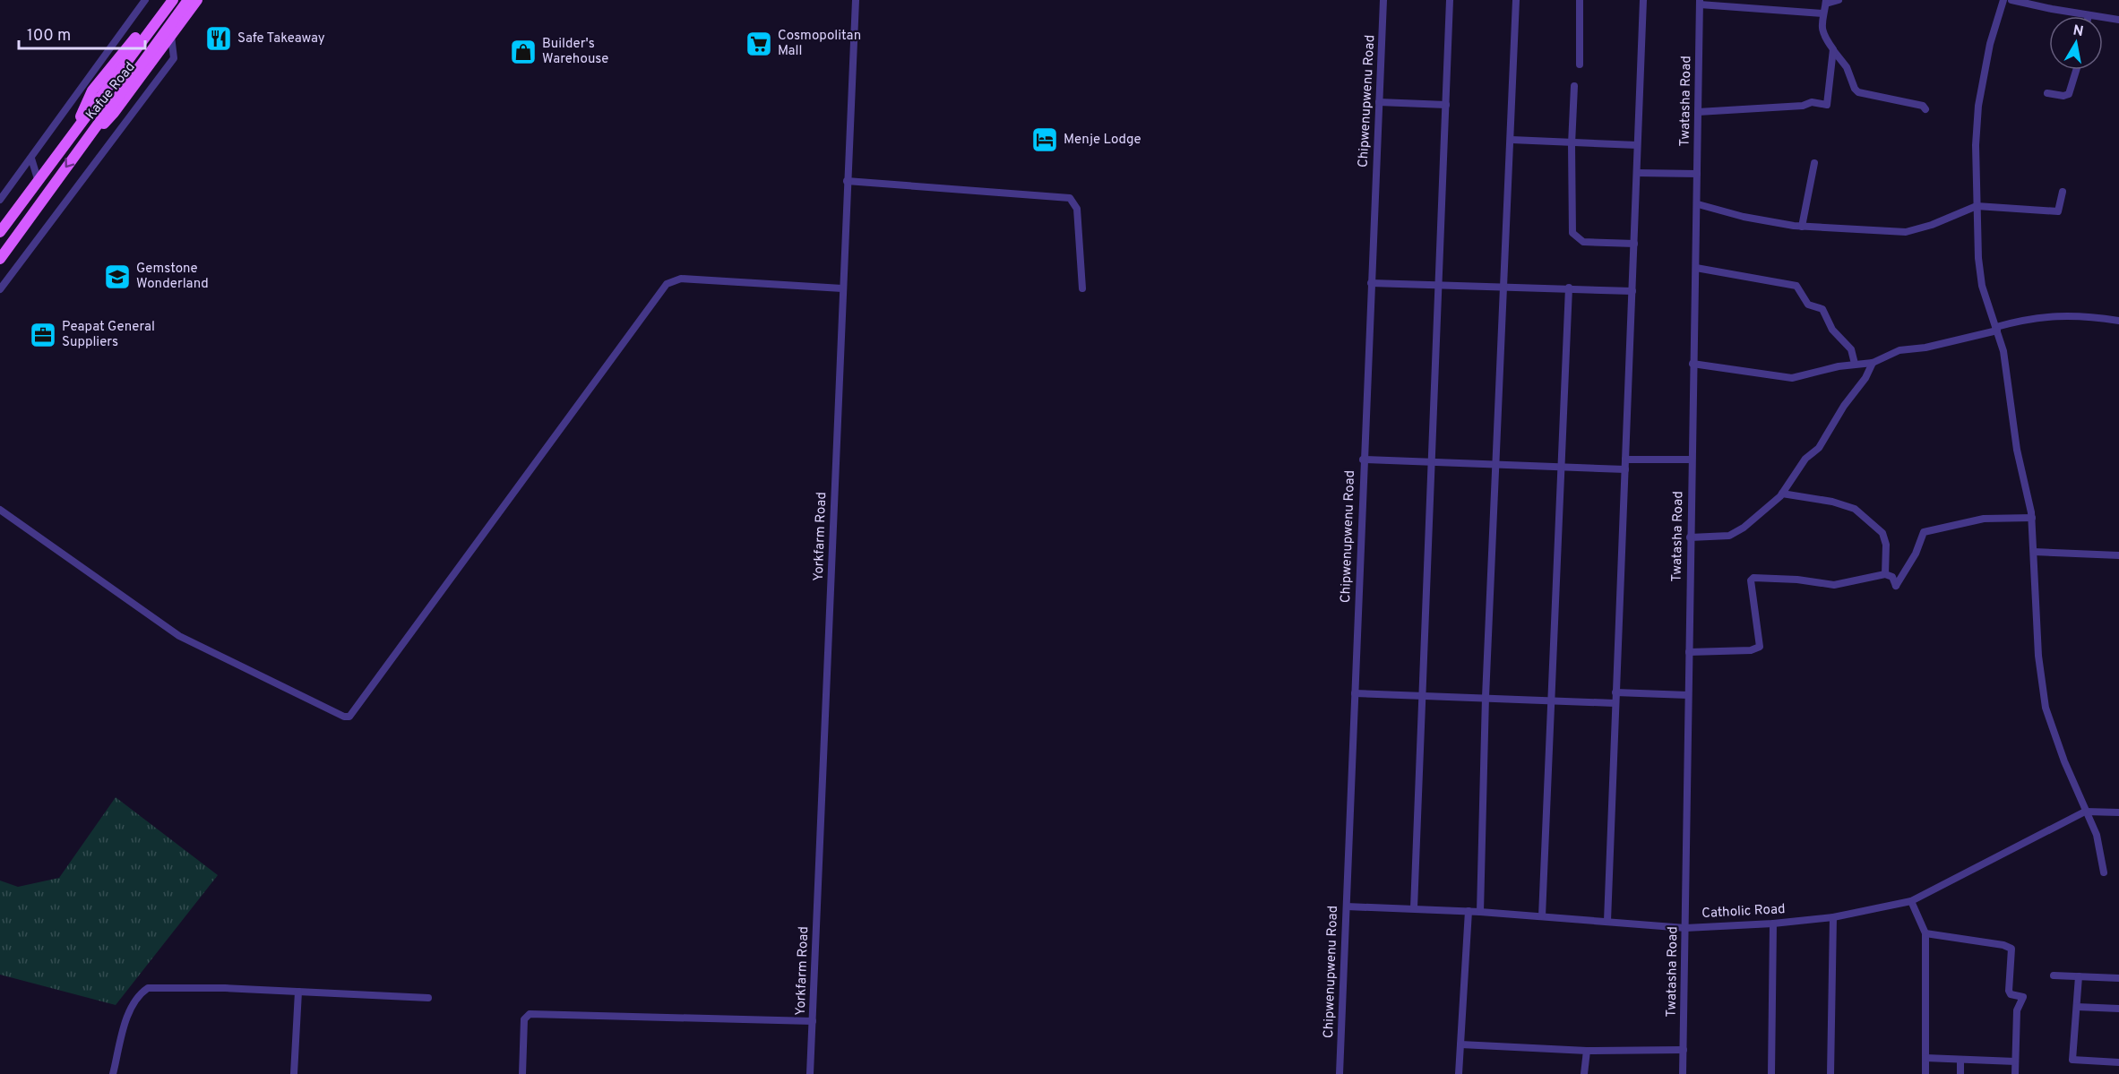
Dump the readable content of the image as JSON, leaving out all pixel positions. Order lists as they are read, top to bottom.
{
  "streets": {
    "main road": ["Kafue Road"],
    "street": [
      "Chipwenupwenu Road",
      "Twatasha Road",
      "Yorkfarm Road",
      "Catholic Road"
    ]
  },
  "crossings": [
    ["Chipwenupwenu Road", "Catholic Road"],
    ["Twatasha Road", "Catholic Road"]
  ],
  "places": {
    "restaurant": ["Safe Takeaway"],
    "supermarket": ["Cosmopolitan Mall"],
    "shop": ["Builder's Warehouse"],
    "hotel": ["Menje Lodge"],
    "school or university": ["Gemstone Wonderland"],
    "office": ["Peapat General Suppliers"]
  },
  "scale_bar": "100 m",
  "north": "top"
}
